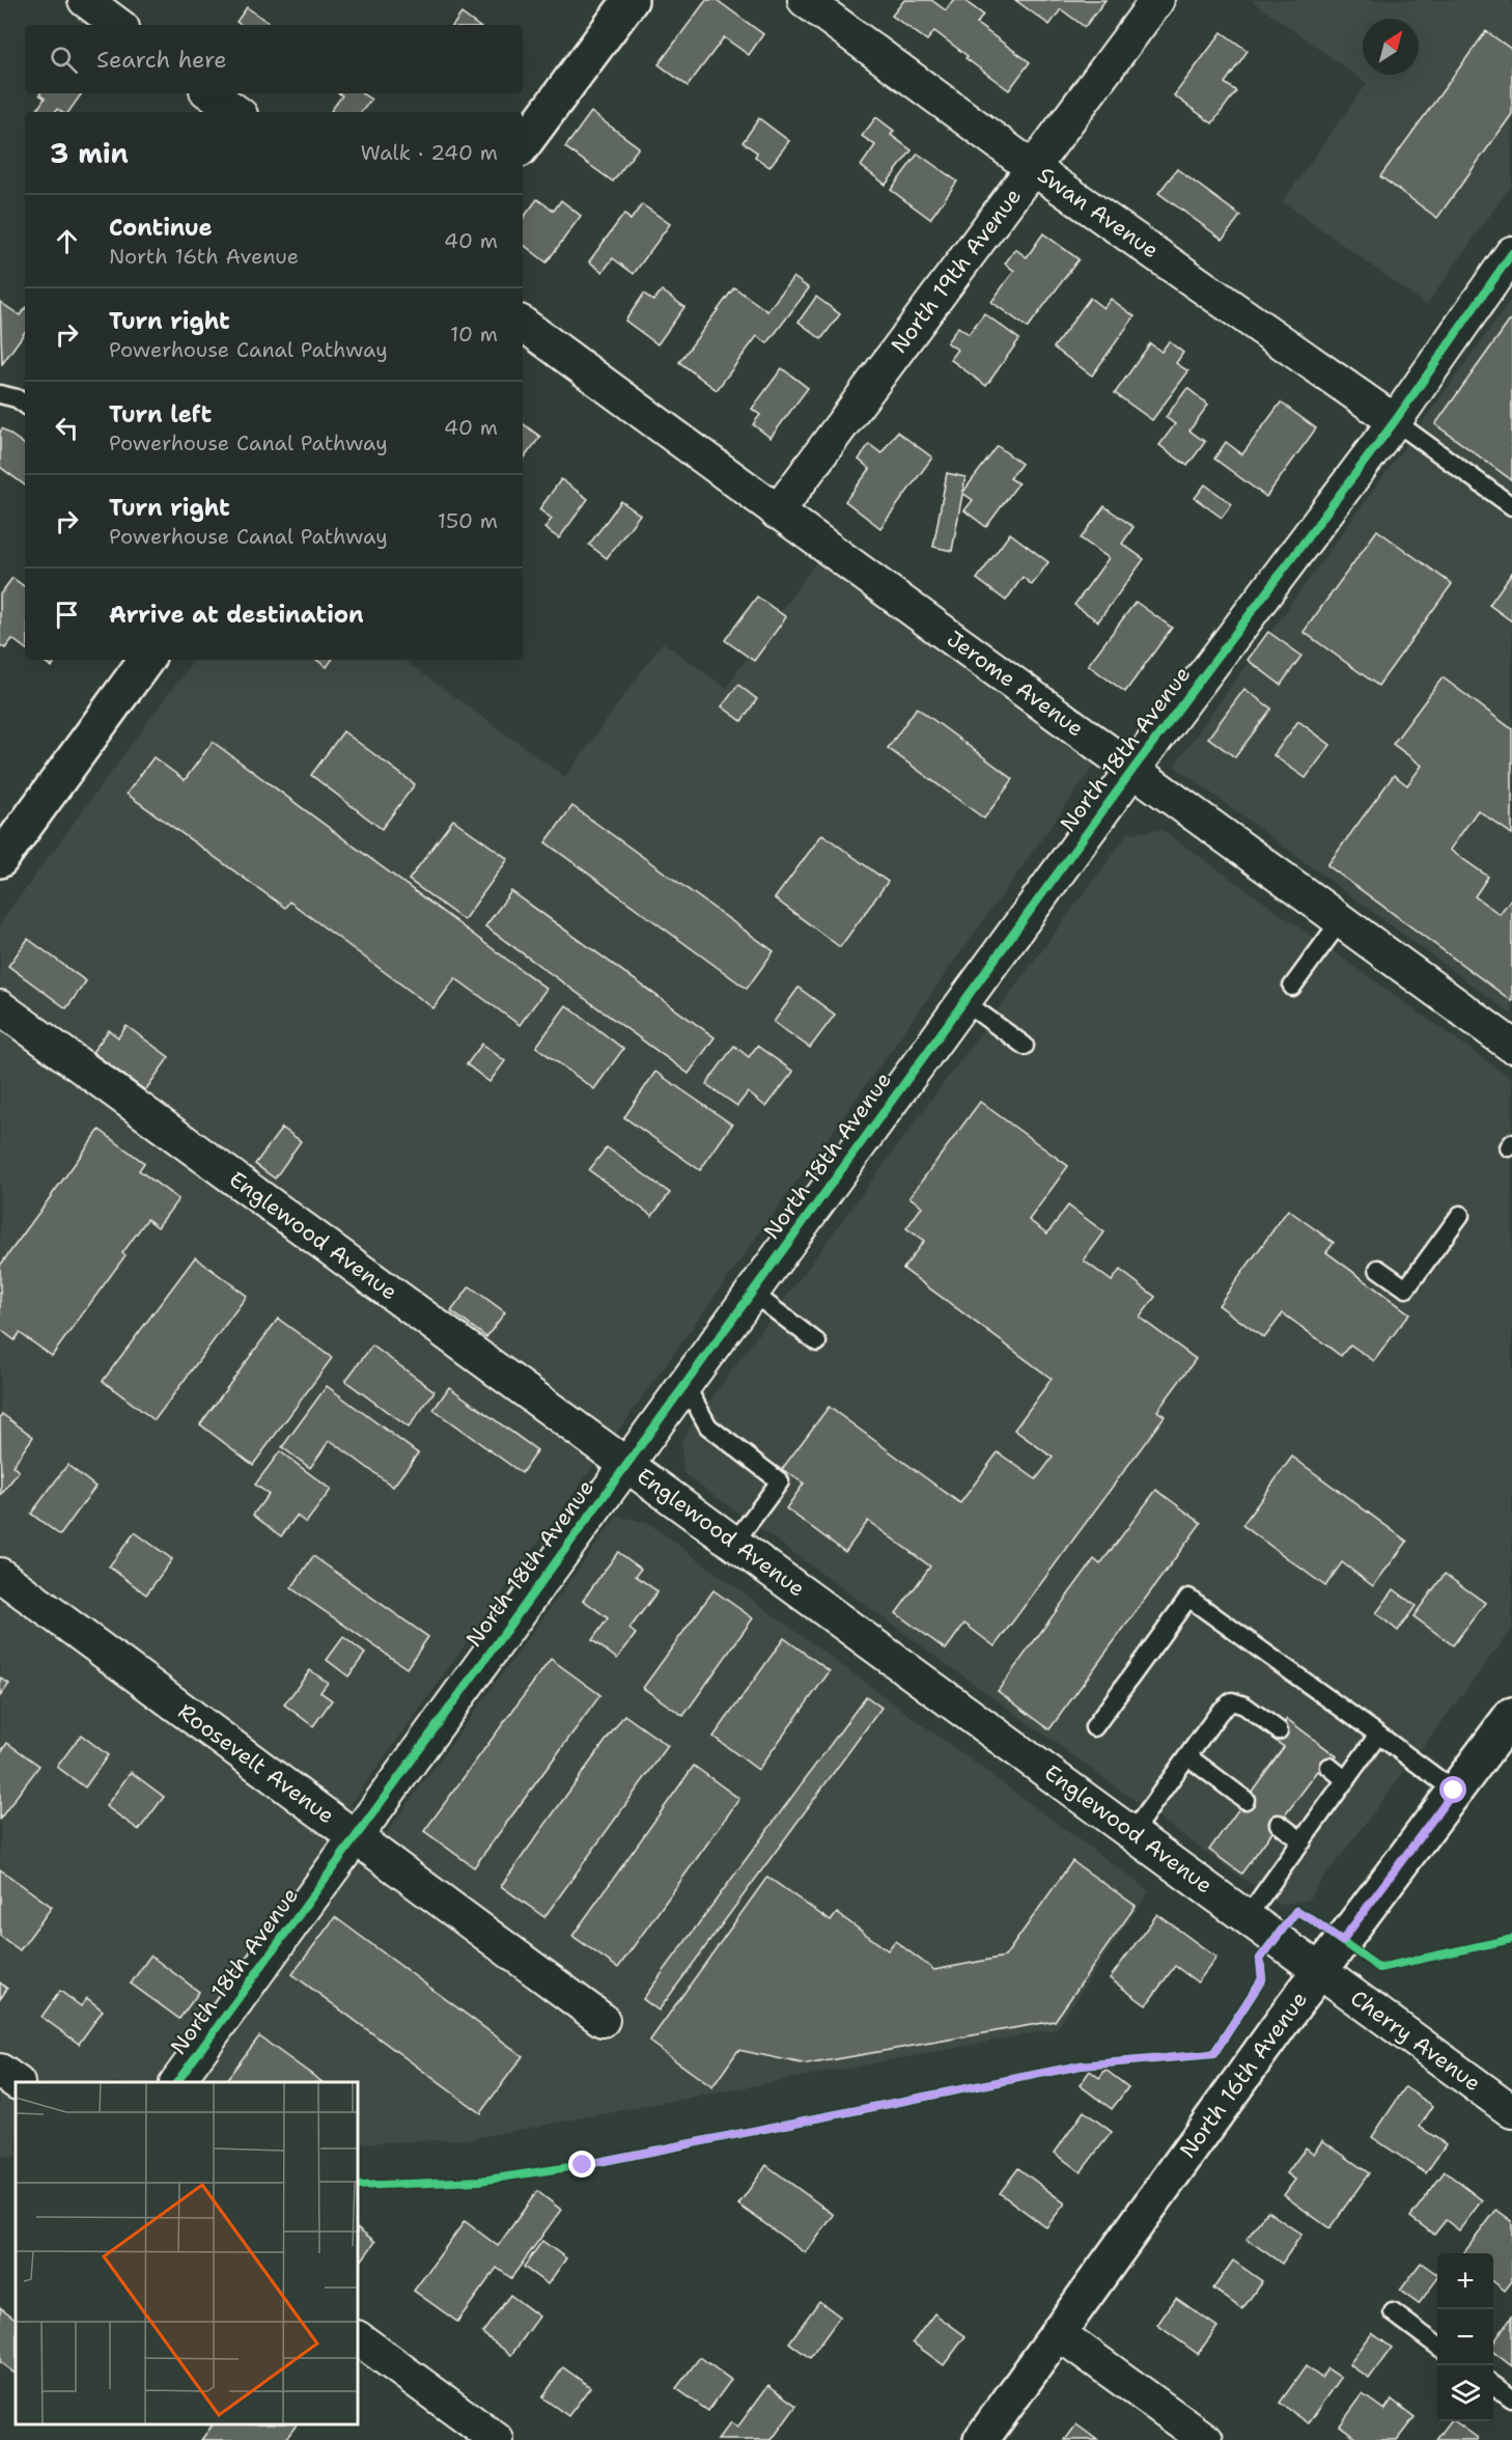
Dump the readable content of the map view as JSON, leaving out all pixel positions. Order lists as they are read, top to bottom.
{
  "streets": {
    "main road": ["North 16th Avenue"],
    "street": [
      "Swan Avenue",
      "North 19th Avenue",
      "Jerome Avenue",
      "North 18th Avenue",
      "Englewood Avenue",
      "Roosevelt Avenue",
      "Cherry Avenue"
    ]
  },
  "crossings": [
    ["Swan Avenue", "North 19th Avenue"],
    ["Swan Avenue", "North 18th Avenue"],
    ["North 19th Avenue", "Jerome Avenue"],
    ["Jerome Avenue", "North 18th Avenue"],
    ["North 18th Avenue", "Englewood Avenue"],
    ["North 18th Avenue", "Roosevelt Avenue"],
    ["Englewood Avenue", "Cherry Avenue"],
    ["Englewood Avenue", "North 16th Avenue"],
    ["Cherry Avenue", "North 16th Avenue"]
  ],
  "north": "top right",
  "page": {
    "search": "Search here",
    "heading": ["3 min", "Walk · 240 m"],
    "list": [
      ["Continue", "North 16th Avenue", "40 m"],
      ["Turn right", "Powerhouse Canal Pathway", "10 m"],
      ["Turn left", "Powerhouse Canal Pathway", "40 m"],
      ["Turn right", "Powerhouse Canal Pathway", "150 m"],
      "Arrive at destination"
    ],
    "map_buttons": ["+", "−"]
  }
}
